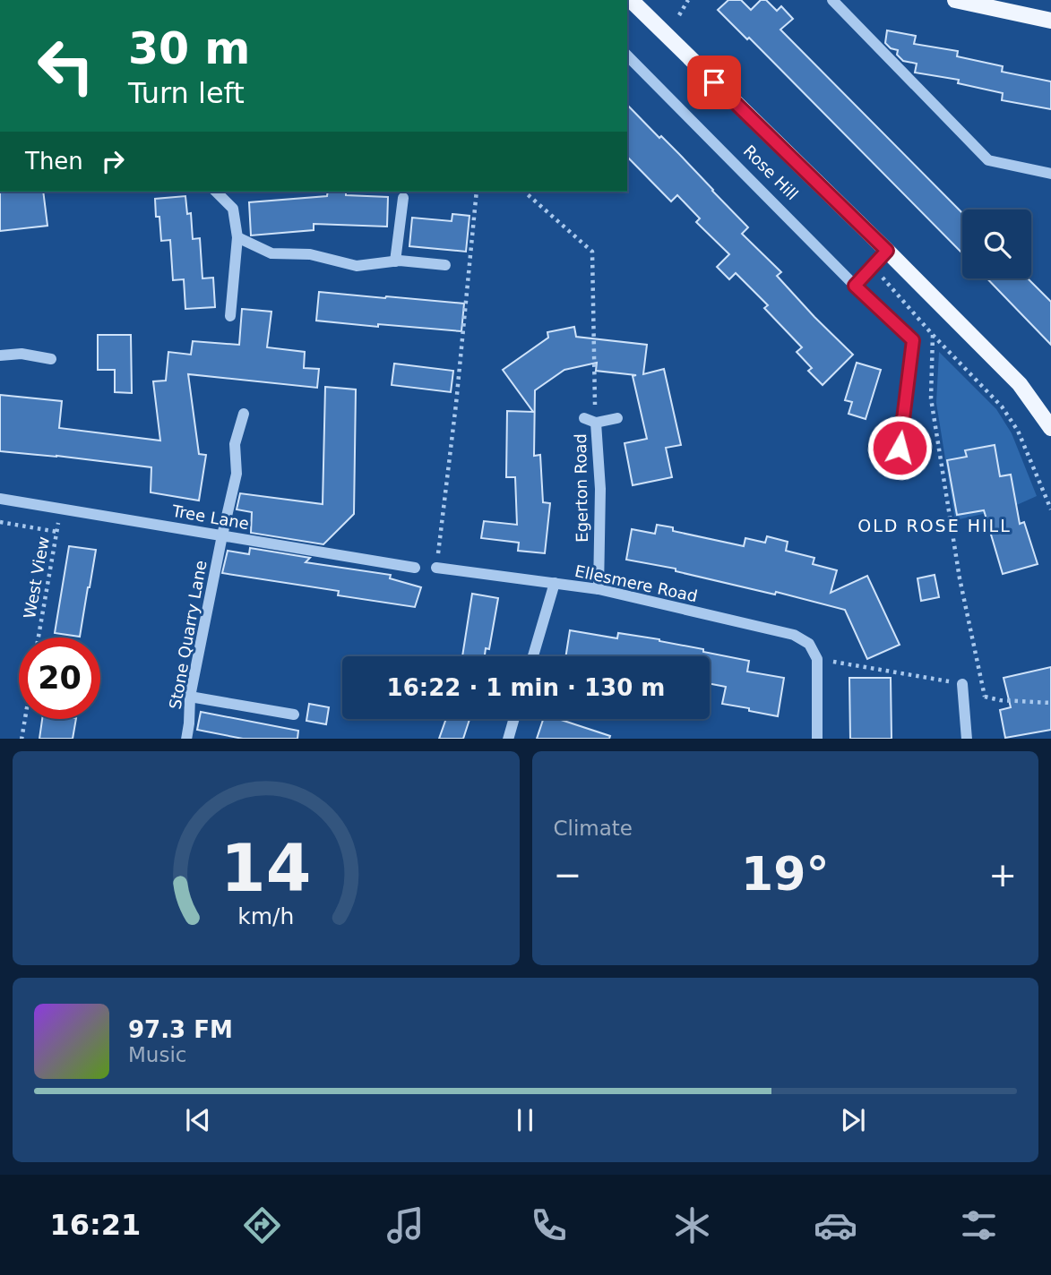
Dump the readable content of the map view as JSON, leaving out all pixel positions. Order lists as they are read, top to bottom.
{
  "streets": {
    "main road": ["Rose Hill"],
    "street": [
      "Egerton Road",
      "Tree Lane",
      "Ellesmere Road",
      "Stone Quarry Lane"
    ],
    "path": ["West View"]
  },
  "crossings": [
    ["Egerton Road", "Ellesmere Road"],
    ["Tree Lane", "West View"],
    ["Tree Lane", "Stone Quarry Lane"]
  ],
  "districts": ["OLD ROSE HILL"],
  "page": {
    "turn": ["30 m", "Turn left"],
    "then": "Then",
    "limit": "20",
    "trip": "16:22 · 1 min · 130 m",
    "tile": "Climate",
    "heat": ["−", "19°", "+"],
    "song": ["97.3 FM", "Music"],
    "tabs": "16:21",
    "gauge": ["14", "km/h"]
  }
}
